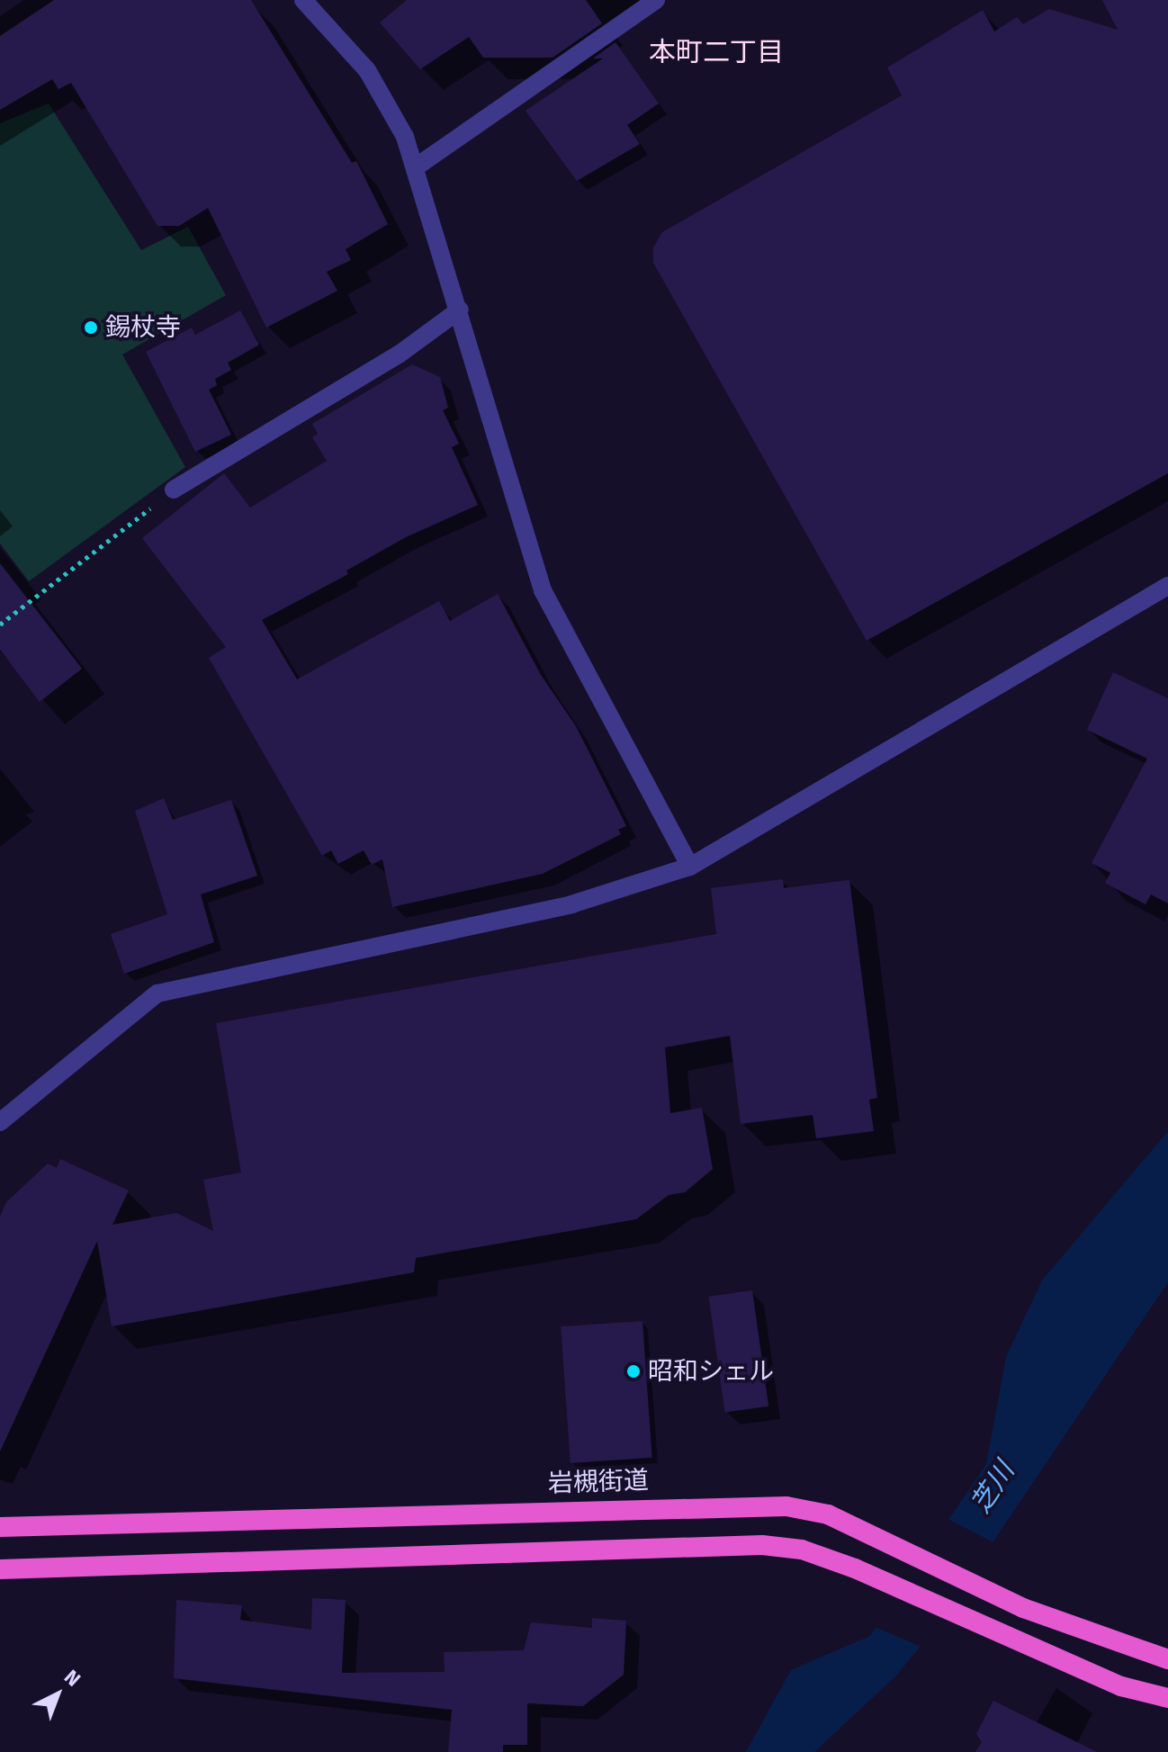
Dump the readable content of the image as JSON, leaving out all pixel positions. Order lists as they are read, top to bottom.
{
  "streets": {
    "highway": ["岩槻街道"]
  },
  "districts": ["本町二丁目"],
  "water": ["芝川"],
  "places": ["錫杖寺", "昭和シェル"],
  "north": "top right"
}
